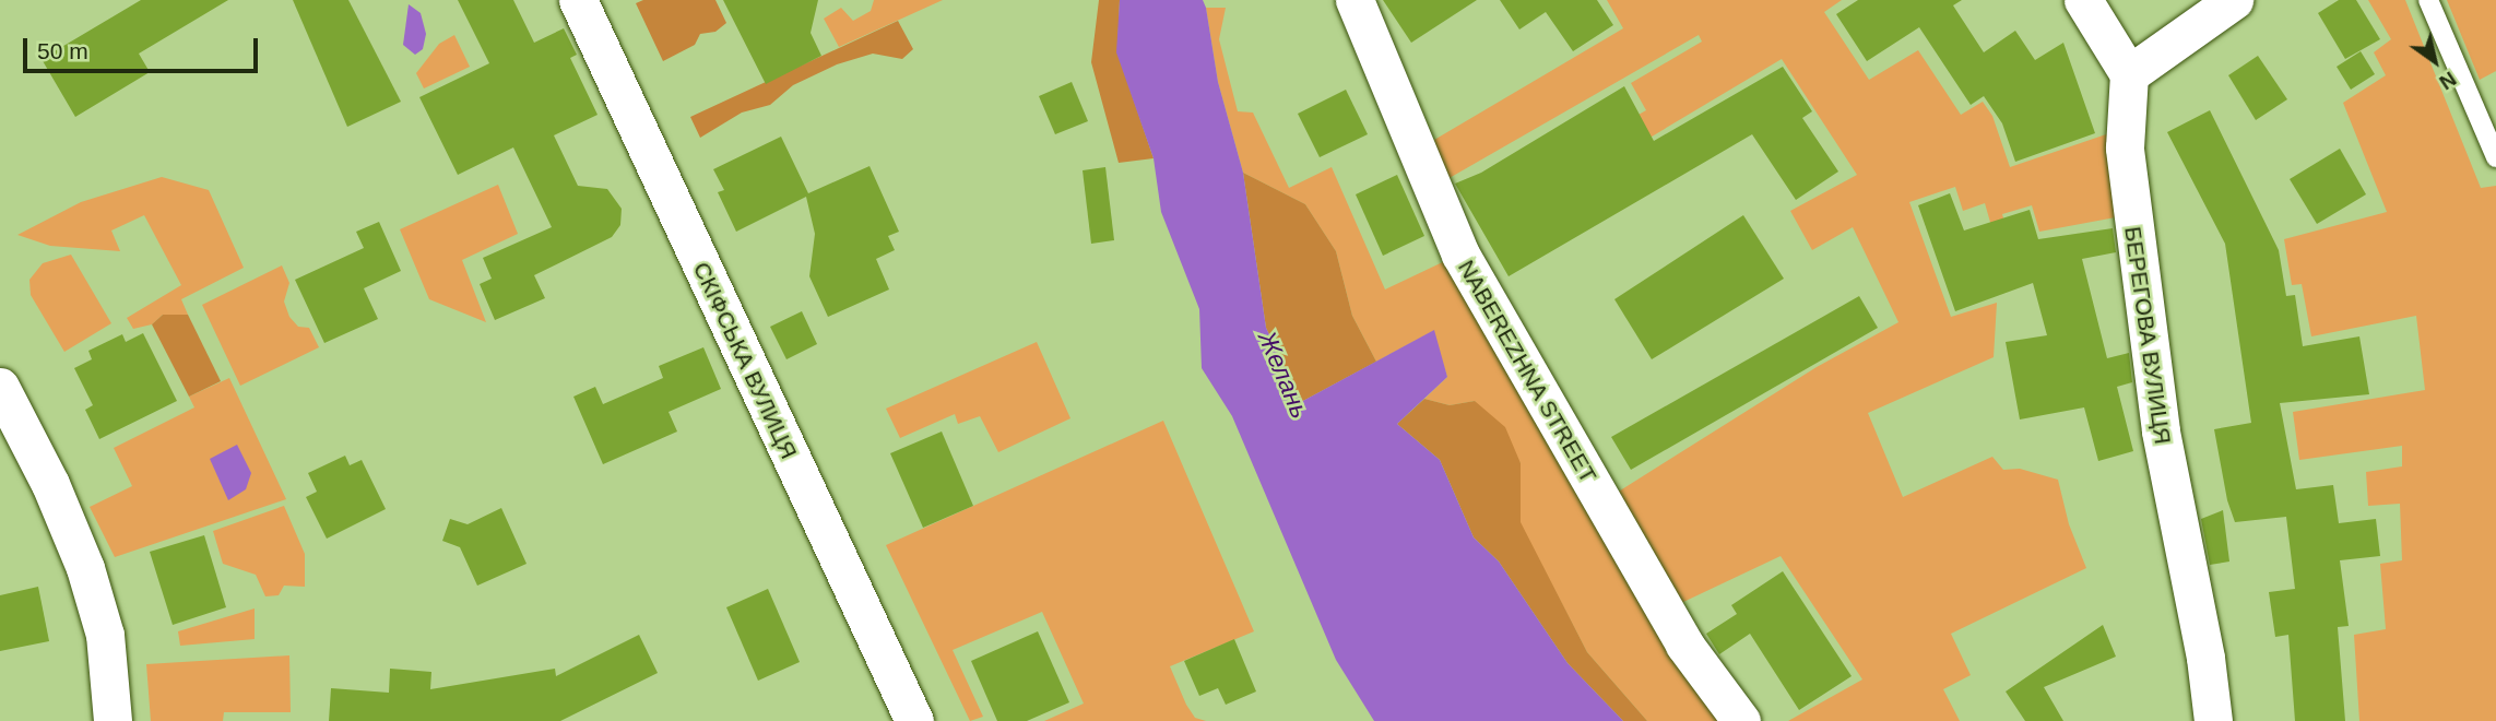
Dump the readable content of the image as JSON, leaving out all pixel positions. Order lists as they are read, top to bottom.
{
  "streets": {
    "street": ["БЕРЕГОВА ВУЛИЦЯ", "СКІФСЬКА ВУЛИЦЯ", "NABEREZHNA STREET"]
  },
  "water": ["Желань"],
  "scale_bar": "50 m",
  "north": "bottom right"
}
